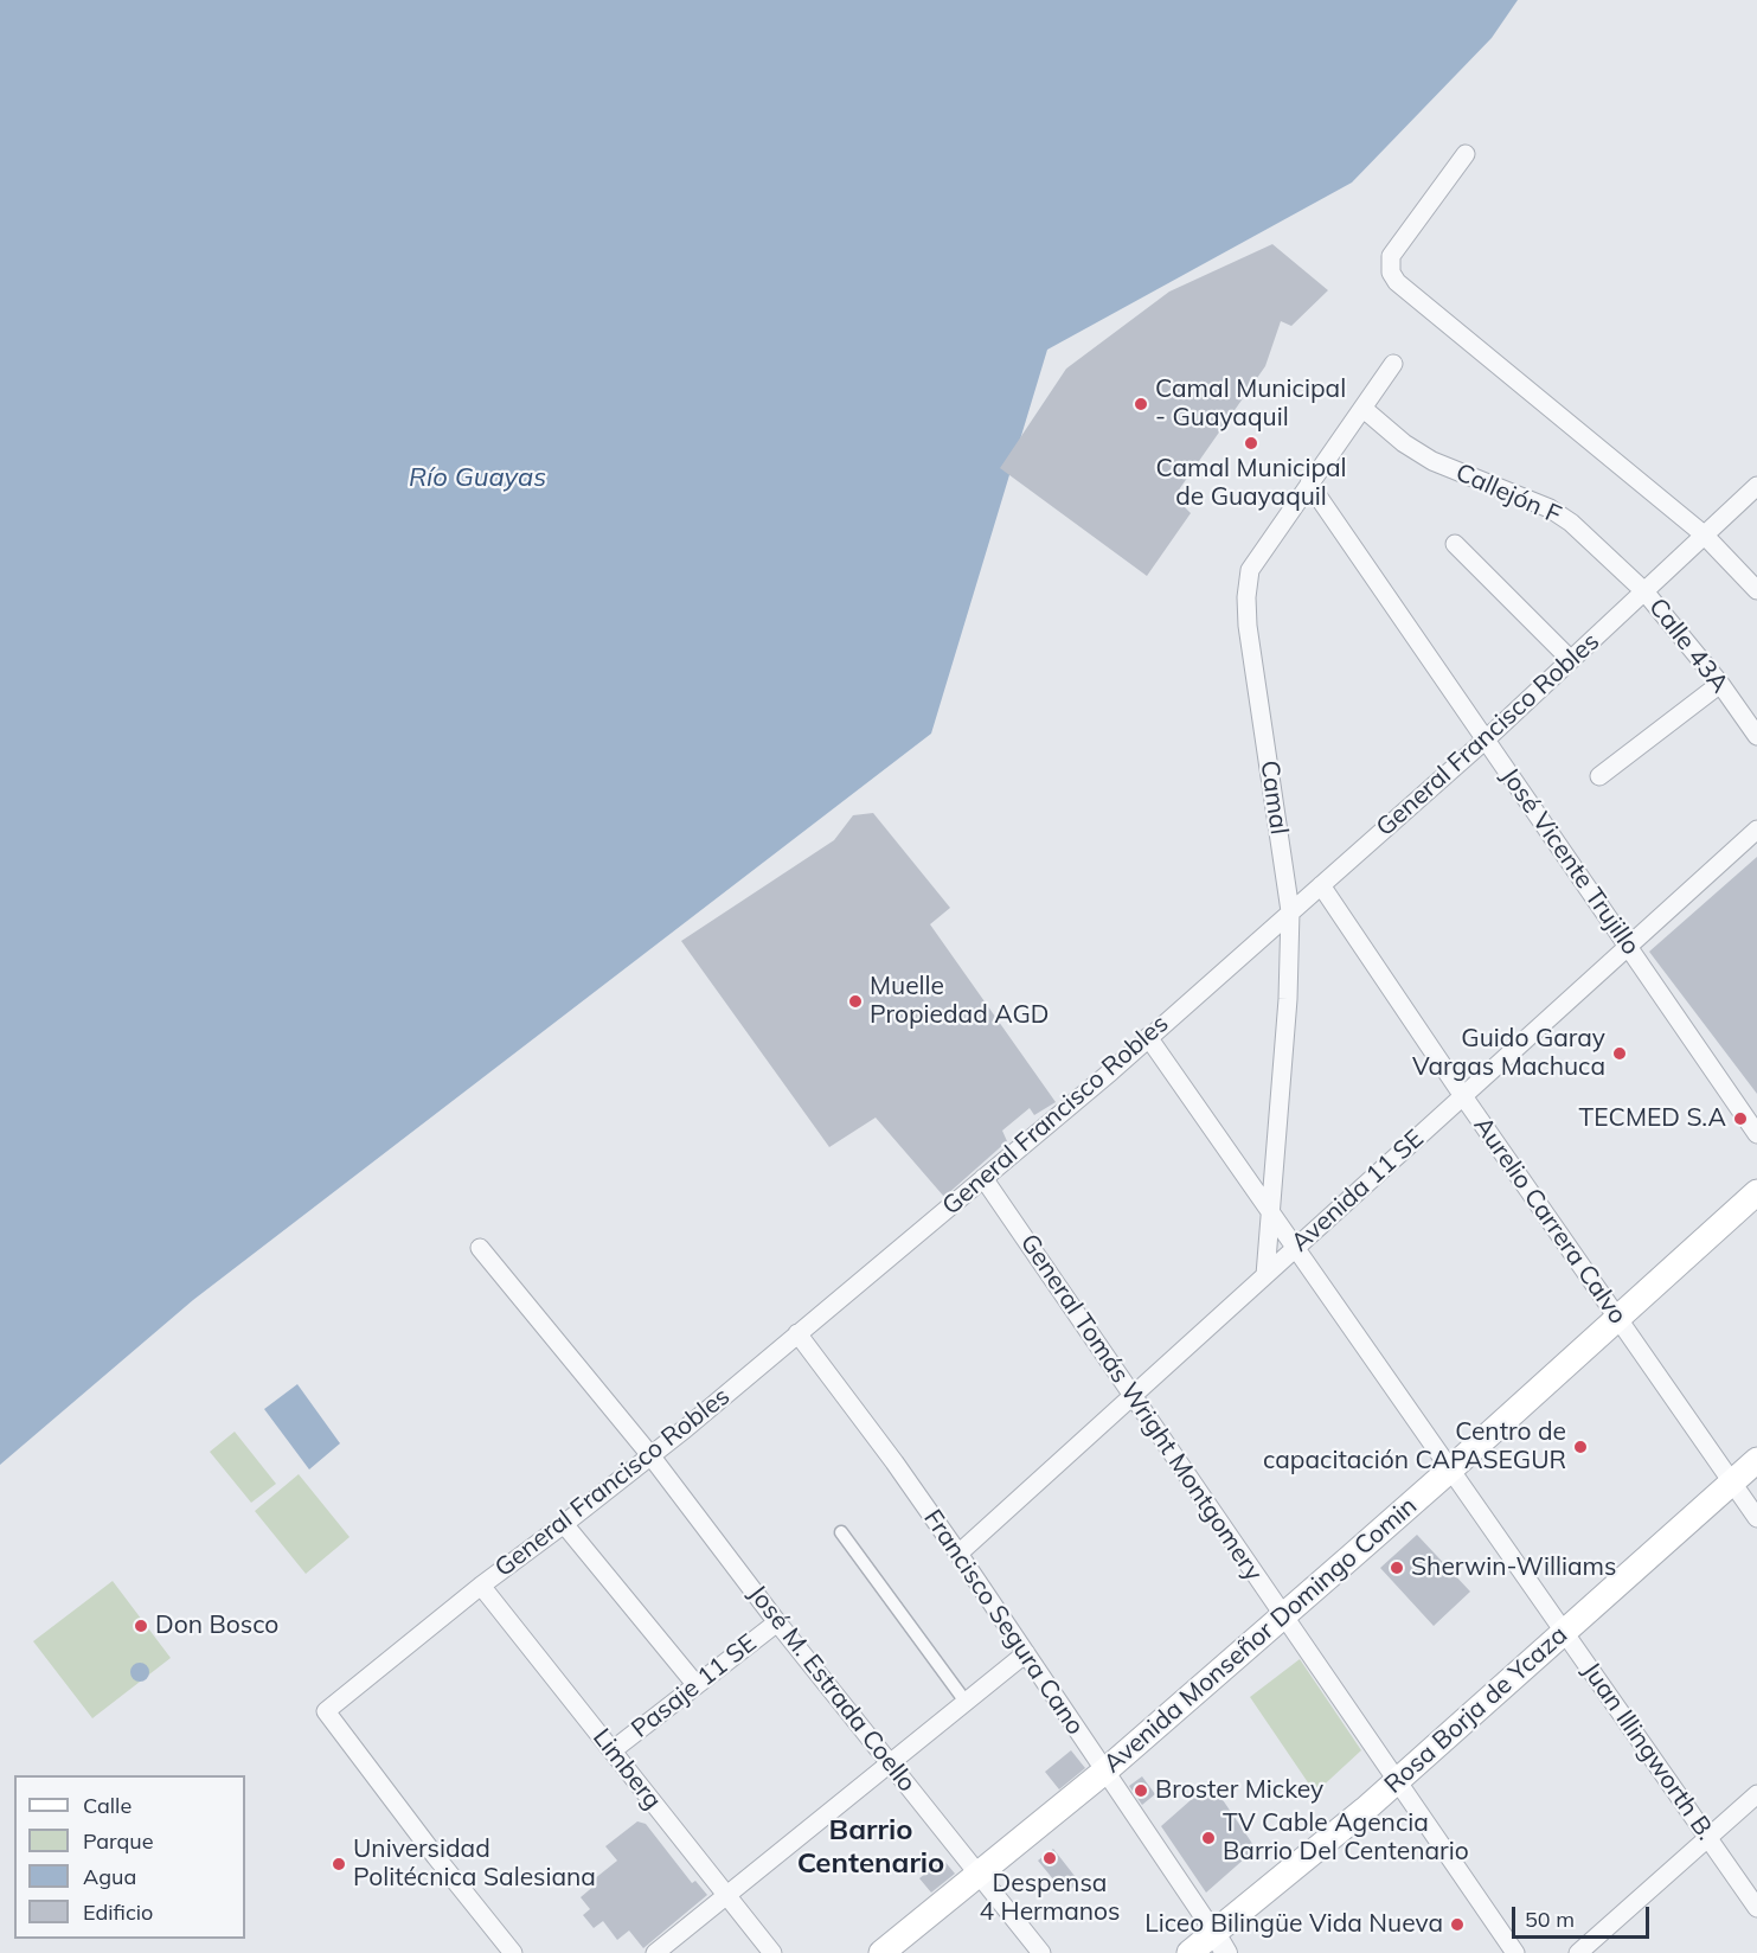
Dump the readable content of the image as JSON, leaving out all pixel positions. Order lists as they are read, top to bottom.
{
  "streets": {
    "main road": ["Avenida Monseñor Domingo Comin", "Rosa Borja de Ycaza"],
    "street": [
      "Callejón F",
      "Calle 43A",
      "General Francisco Robles",
      "Camal",
      "José Vicente Trujillo",
      "Avenida 11 SE",
      "Aurelio Carrera Calvo",
      "General Tomás Wright Montgomery",
      "Francisco Segura Cano",
      "Pasaje 11 SE",
      "José M. Estrada Coello",
      "Juan Illingworth B.",
      "Limberg"
    ]
  },
  "crossings": [
    ["Callejón F", "Calle 43A"],
    ["Callejón F", "General Francisco Robles"],
    ["Callejón F", "Camal"],
    ["Calle 43A", "General Francisco Robles"],
    ["General Francisco Robles", "Camal"],
    ["General Francisco Robles", "José Vicente Trujillo"],
    ["General Francisco Robles", "Aurelio Carrera Calvo"],
    ["General Francisco Robles", "General Tomás Wright Montgomery"],
    ["General Francisco Robles", "Francisco Segura Cano"],
    ["General Francisco Robles", "José M. Estrada Coello"],
    ["General Francisco Robles", "Juan Illingworth B."],
    ["General Francisco Robles", "Limberg"],
    ["Camal", "José Vicente Trujillo"],
    ["Camal", "Avenida 11 SE"],
    ["Camal", "Juan Illingworth B."],
    ["José Vicente Trujillo", "Avenida 11 SE"],
    ["Avenida 11 SE", "Aurelio Carrera Calvo"],
    ["Avenida 11 SE", "General Tomás Wright Montgomery"],
    ["Avenida 11 SE", "Francisco Segura Cano"],
    ["Avenida 11 SE", "Juan Illingworth B."],
    ["Aurelio Carrera Calvo", "Avenida Monseñor Domingo Comin"],
    ["Aurelio Carrera Calvo", "Rosa Borja de Ycaza"],
    ["General Tomás Wright Montgomery", "Avenida Monseñor Domingo Comin"],
    ["General Tomás Wright Montgomery", "Rosa Borja de Ycaza"],
    ["Francisco Segura Cano", "Avenida Monseñor Domingo Comin"],
    ["Francisco Segura Cano", "Rosa Borja de Ycaza"],
    ["Avenida Monseñor Domingo Comin", "José M. Estrada Coello"],
    ["Avenida Monseñor Domingo Comin", "Juan Illingworth B."],
    ["Pasaje 11 SE", "José M. Estrada Coello"],
    ["Pasaje 11 SE", "Limberg"],
    ["Rosa Borja de Ycaza", "Juan Illingworth B."]
  ],
  "districts": ["Barrio Centenario"],
  "water": ["Río Guayas"],
  "places": [
    "Camal Municipal - Guayaquil",
    "Camal Municipal de Guayaquil",
    "Muelle Propiedad AGD",
    "Guido Garay Vargas Machuca",
    "TECMED S.A",
    "Centro de capacitación CAPASEGUR",
    "Sherwin-Williams",
    "Don Bosco",
    "Broster Mickey",
    "TV Cable Agencia Barrio Del Centenario",
    "Despensa 4 Hermanos",
    "Universidad Politécnica Salesiana",
    "Liceo Bilingüe Vida Nueva"
  ],
  "legend": [
    "Calle",
    "Parque",
    "Agua",
    "Edificio"
  ],
  "scale_bar": "50 m"
}
